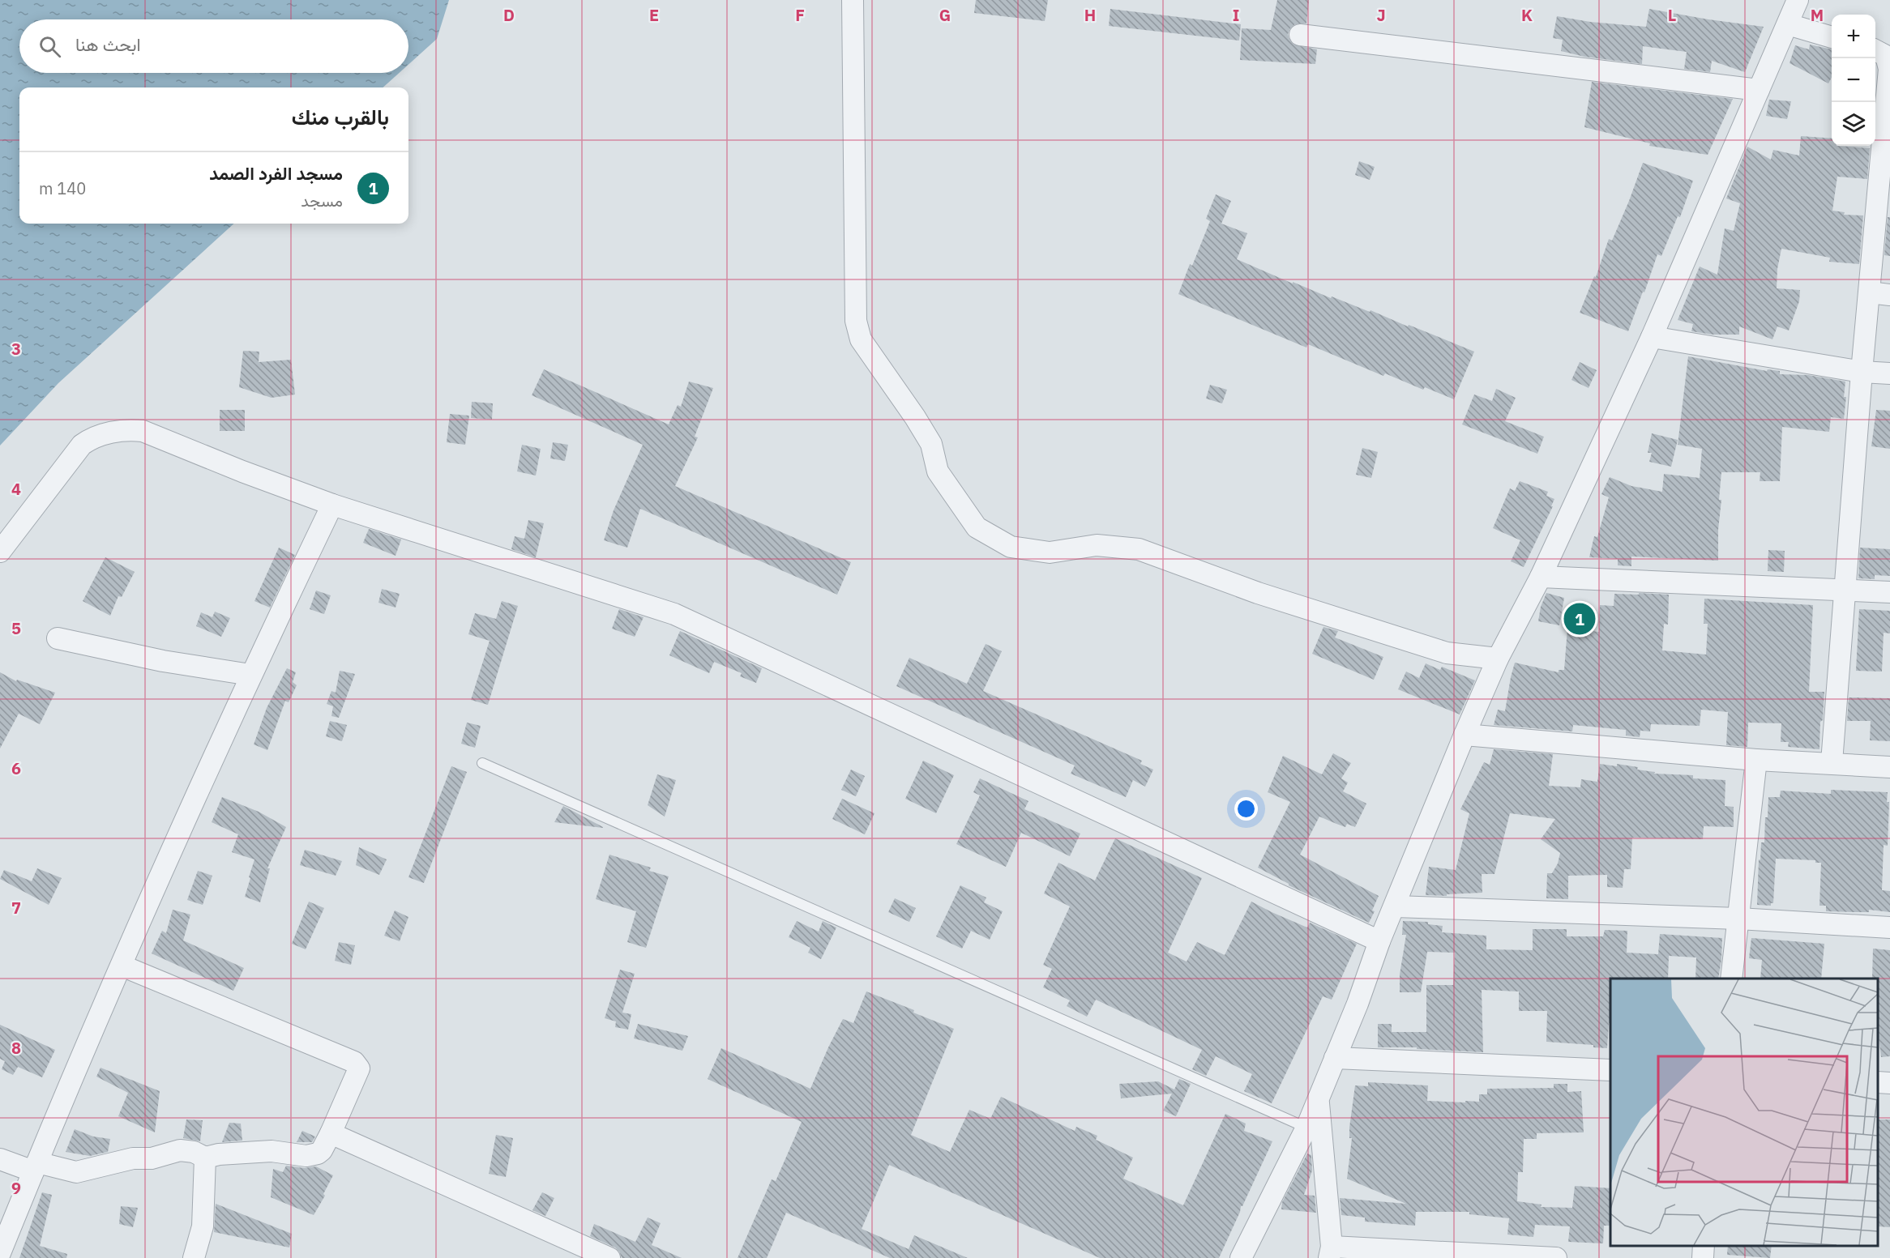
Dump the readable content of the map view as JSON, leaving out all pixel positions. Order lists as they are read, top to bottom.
{
  "page": {
    "map_buttons": ["+", "−"],
    "search": "ابحث هنا",
    "heading": "بالقرب منك",
    "list": [
      {
        "mark": "1",
        "name": "مسجد الفرد الصمد",
        "note": "مسجد",
        "value": "140 m"
      }
    ],
    "pins": "1"
  },
  "grid": {
    "columns": [
      "D",
      "E",
      "F",
      "G",
      "H",
      "I",
      "J",
      "K",
      "L",
      "M"
    ],
    "rows": [
      "3",
      "4",
      "5",
      "6",
      "7",
      "8",
      "9"
    ]
  }
}
